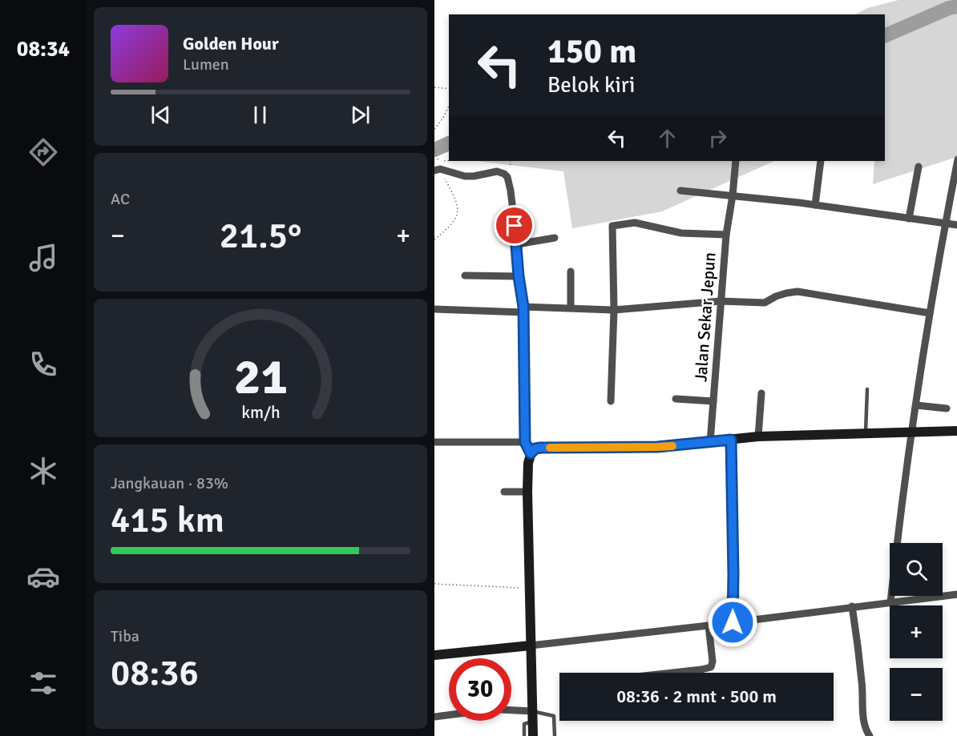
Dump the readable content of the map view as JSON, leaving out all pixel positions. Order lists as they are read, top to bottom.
{
  "streets": {
    "street": ["Jalan Sekar Jepun"]
  },
  "page": {
    "tabs": "08:34",
    "turn": ["150 m", "Belok kiri"],
    "song": ["Golden Hour", "Lumen"],
    "tile": [
      "AC",
      ["Jangkauan · 83%", "415 km"],
      ["Tiba", "08:36"]
    ],
    "heat": ["−", "21.5°", "+"],
    "map_buttons": ["+", "−"],
    "limit": "30",
    "trip": "08:36 · 2 mnt · 500 m",
    "gauge": ["21", "km/h"]
  }
}
